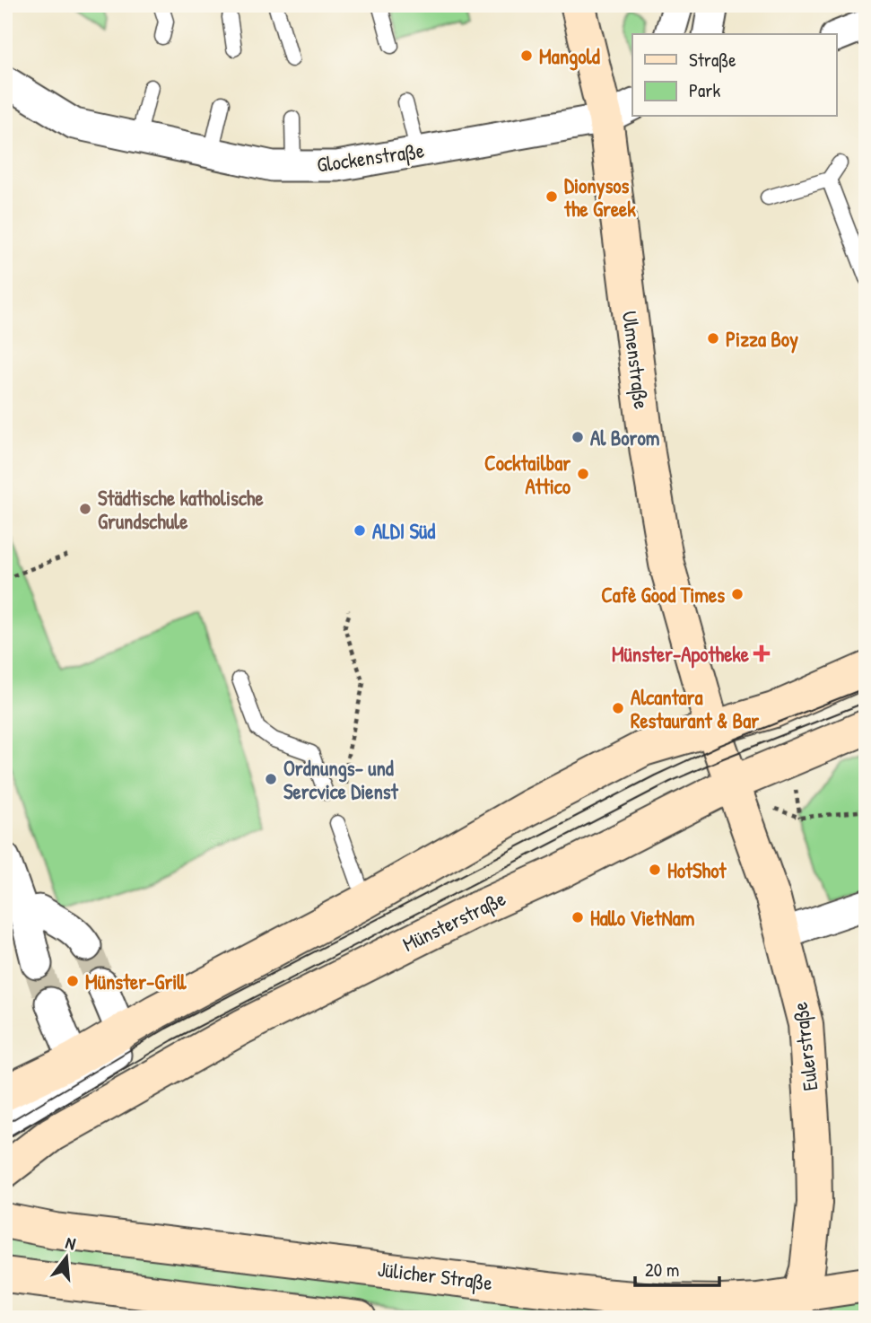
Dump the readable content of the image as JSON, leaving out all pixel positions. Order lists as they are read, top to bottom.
{
  "streets": {
    "main road": [
      "Ulmenstraße",
      "Münsterstraße",
      "Eulerstraße",
      "Jülicher Straße"
    ],
    "street": ["Glockenstraße"]
  },
  "crossings": [
    ["Glockenstraße", "Ulmenstraße"],
    ["Ulmenstraße", "Münsterstraße"],
    ["Ulmenstraße", "Eulerstraße"],
    ["Münsterstraße", "Eulerstraße"],
    ["Eulerstraße", "Jülicher Straße"]
  ],
  "places": {
    "other": [
      "Mangold",
      "Dionysos the Greek",
      "Pizza Boy",
      "Al Borom",
      "Cocktailbar Attico",
      "Städtische katholische Grundschule",
      "ALDI Süd",
      "Cafè Good Times",
      "Alcantara Restaurant & Bar",
      "Ordnungs- und Sercvice Dienst",
      "HotShot",
      "Hallo VietNam",
      "Münster-Grill"
    ],
    "health": ["Münster-Apotheke"]
  },
  "legend": ["Straße", "Park"],
  "scale_bar": "20 m",
  "north": "top"
}
